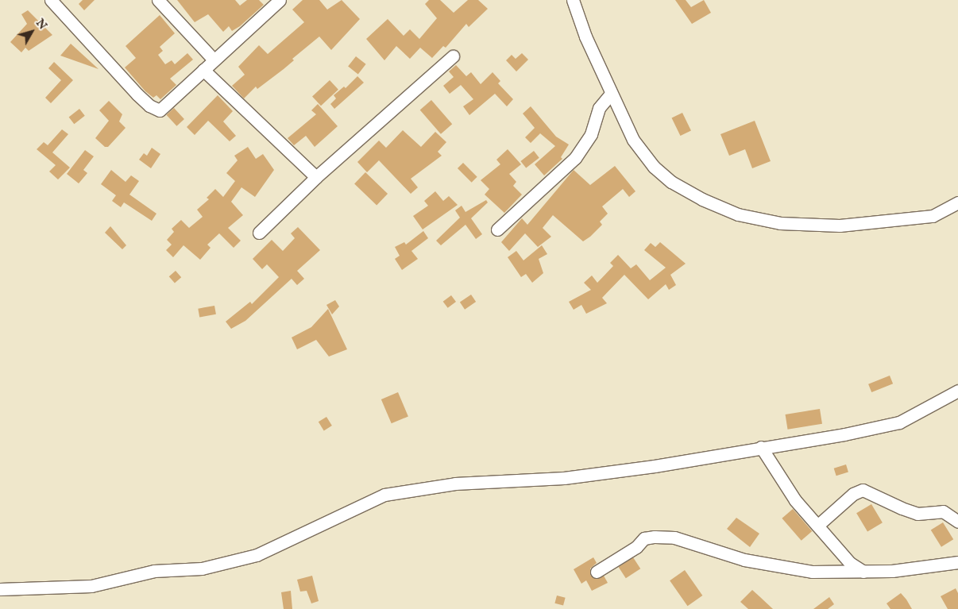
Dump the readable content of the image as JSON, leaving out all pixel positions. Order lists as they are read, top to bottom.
{
  "north": "top right"
}
